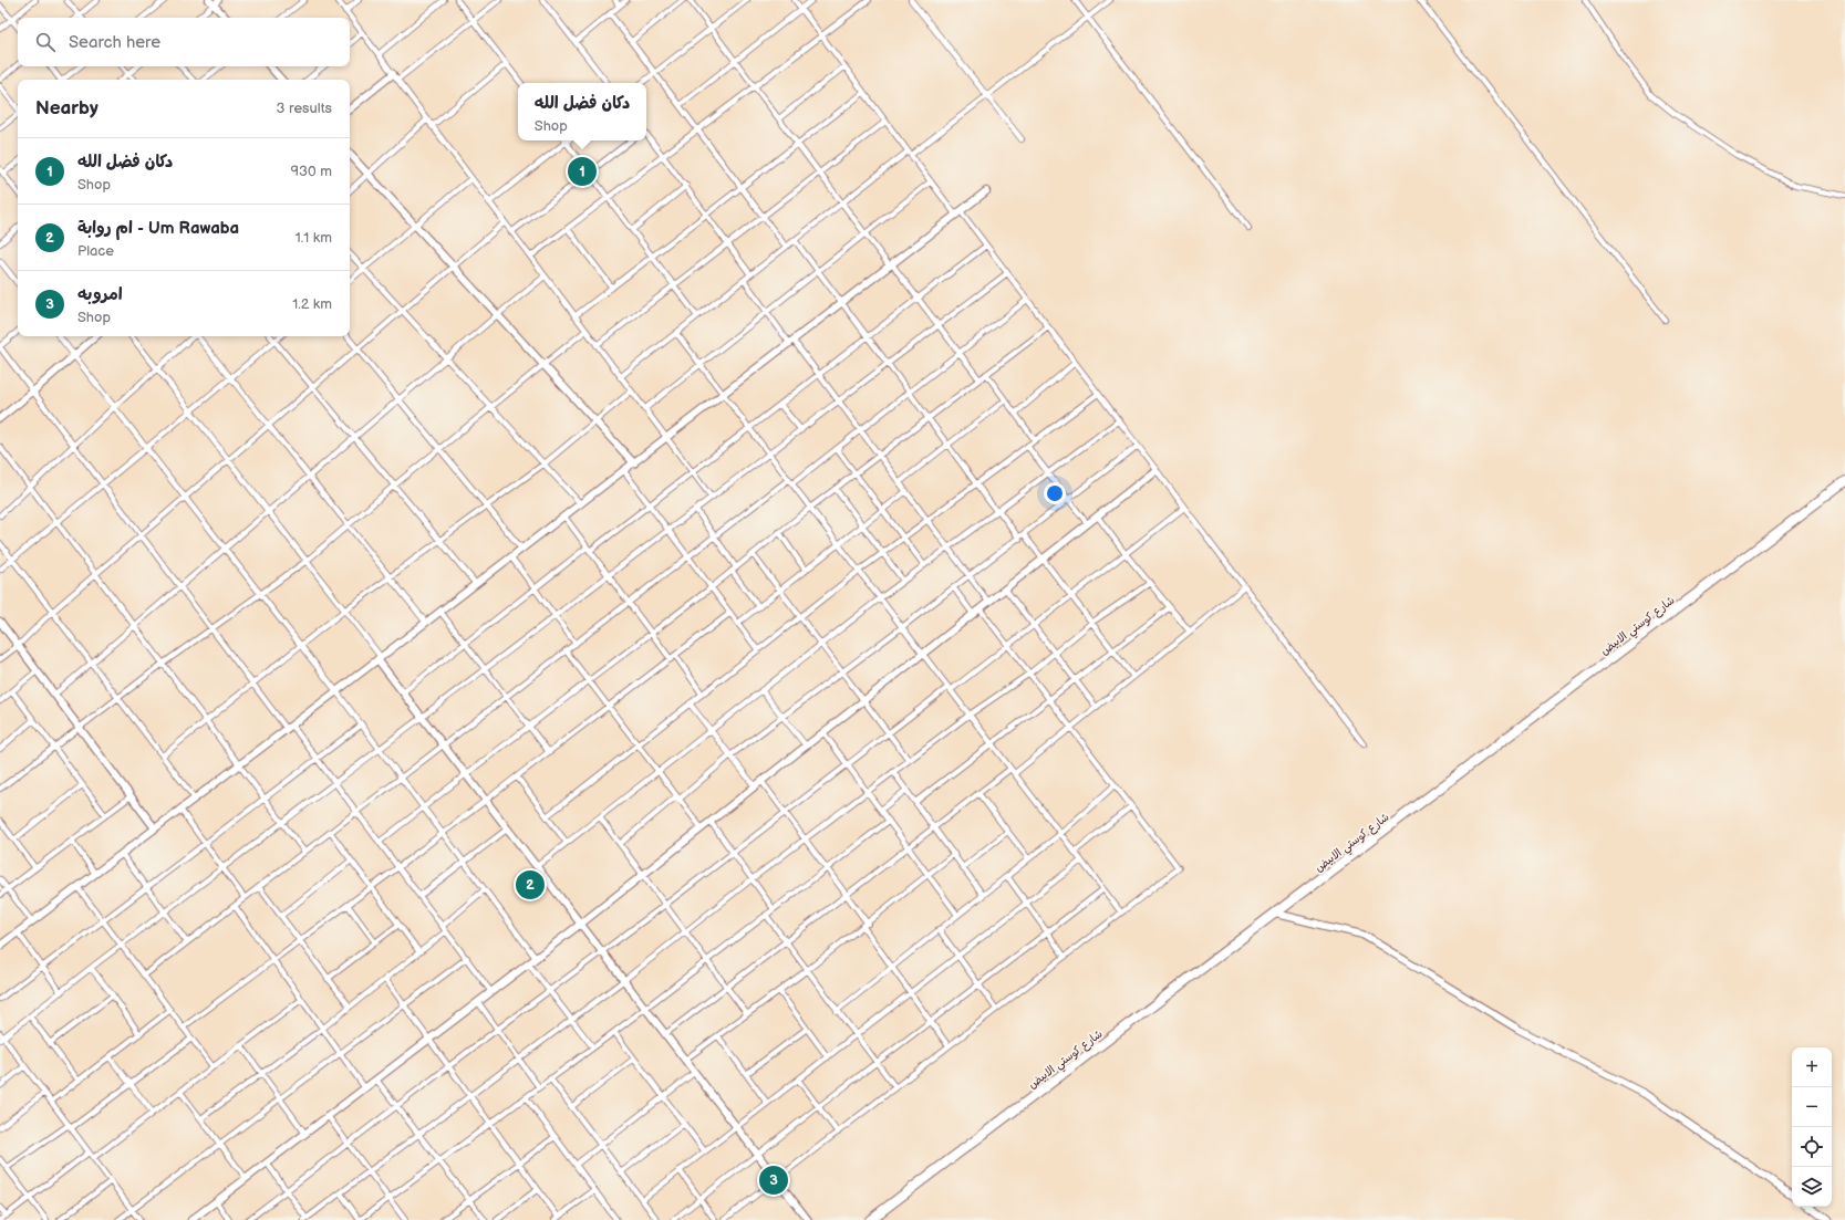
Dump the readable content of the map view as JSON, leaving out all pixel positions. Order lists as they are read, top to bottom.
{
  "streets": {
    "highway": ["شارع كوستي الابيض"]
  },
  "page": {
    "search": "Search here",
    "heading": ["Nearby", "3 results"],
    "popup": ["دكان فضل الله", "Shop"],
    "list": [
      {
        "mark": "1",
        "name": "دكان فضل الله",
        "note": "Shop",
        "value": "930 m"
      },
      {
        "mark": "2",
        "name": "ام روابة - Um Rawaba",
        "note": "Place",
        "value": "1.1 km"
      },
      {
        "mark": "3",
        "name": "امروبه",
        "note": "Shop",
        "value": "1.2 km"
      }
    ],
    "pins": ["1", "2", "3"],
    "map_buttons": ["+", "−"]
  }
}
